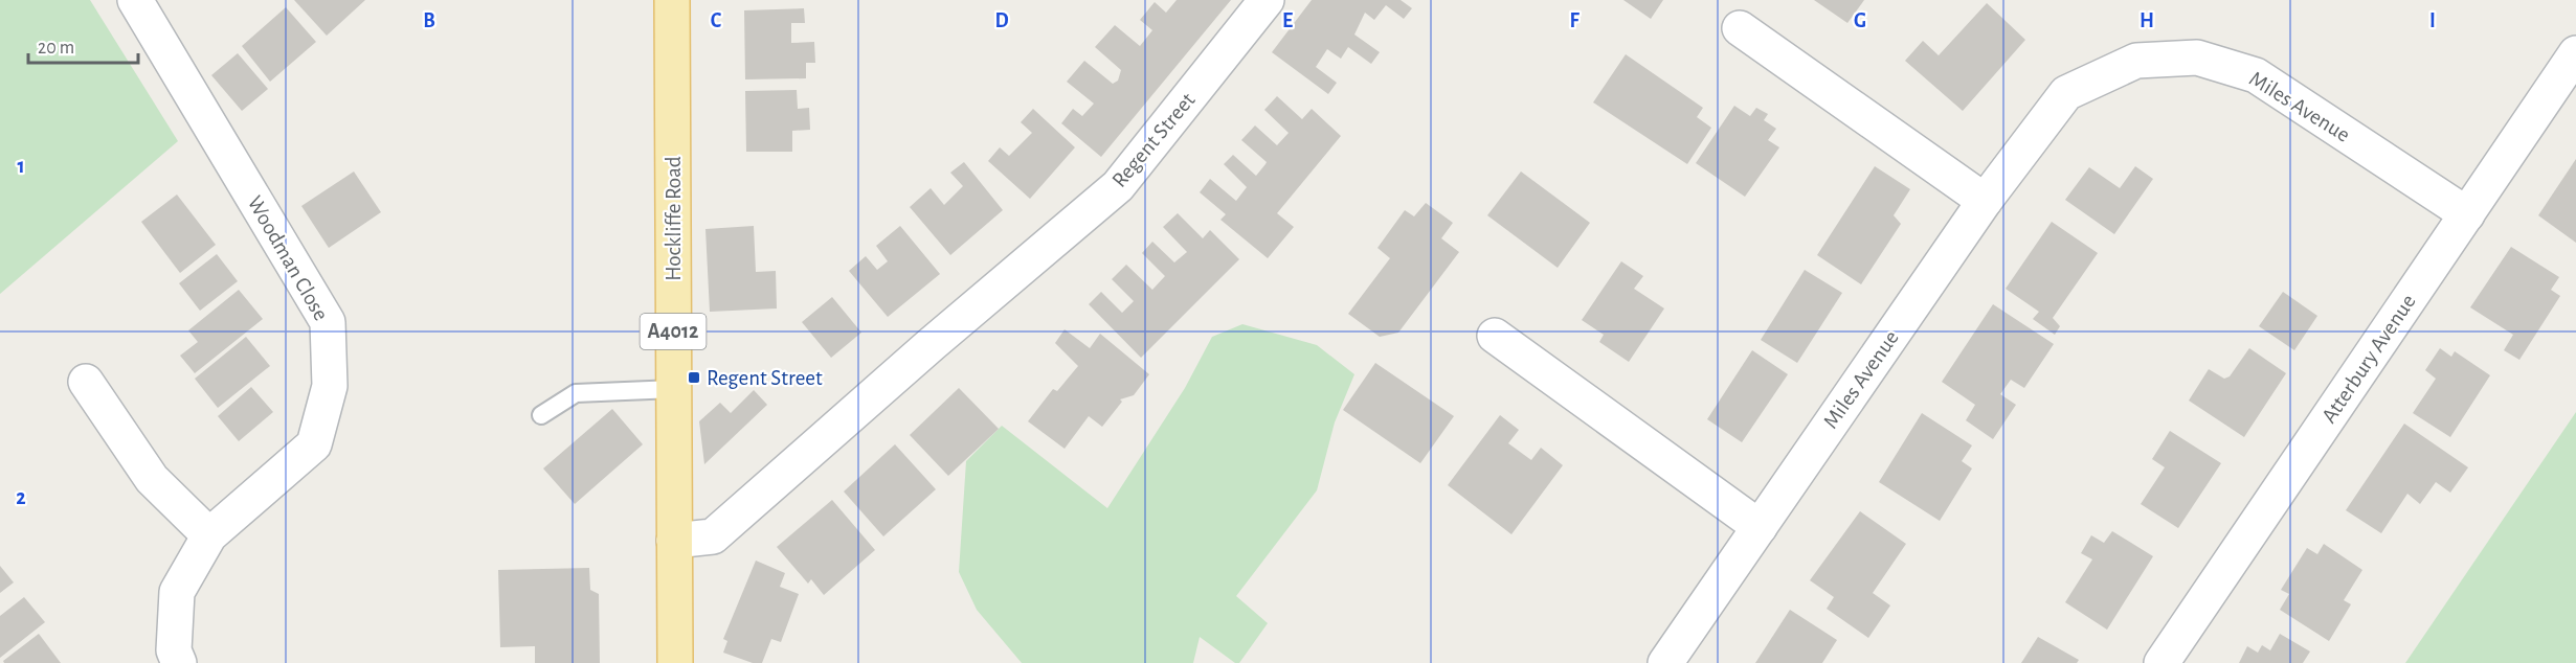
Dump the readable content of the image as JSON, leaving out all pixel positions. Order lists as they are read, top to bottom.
{
  "streets": {
    "main road": ["Hockliffe Road", "A4012"],
    "street": [
      "Miles Avenue",
      "Regent Street",
      "Woodman Close",
      "Atterbury Avenue"
    ]
  },
  "crossings": [
    ["Miles Avenue", "Atterbury Avenue"],
    ["Regent Street", "Hockliffe Road"]
  ],
  "places": {
    "transit": ["Regent Street"]
  },
  "scale_bar": "20 m",
  "grid": {
    "columns": [
      "B",
      "C",
      "D",
      "E",
      "F",
      "G",
      "H",
      "I"
    ],
    "rows": ["1", "2"]
  }
}
